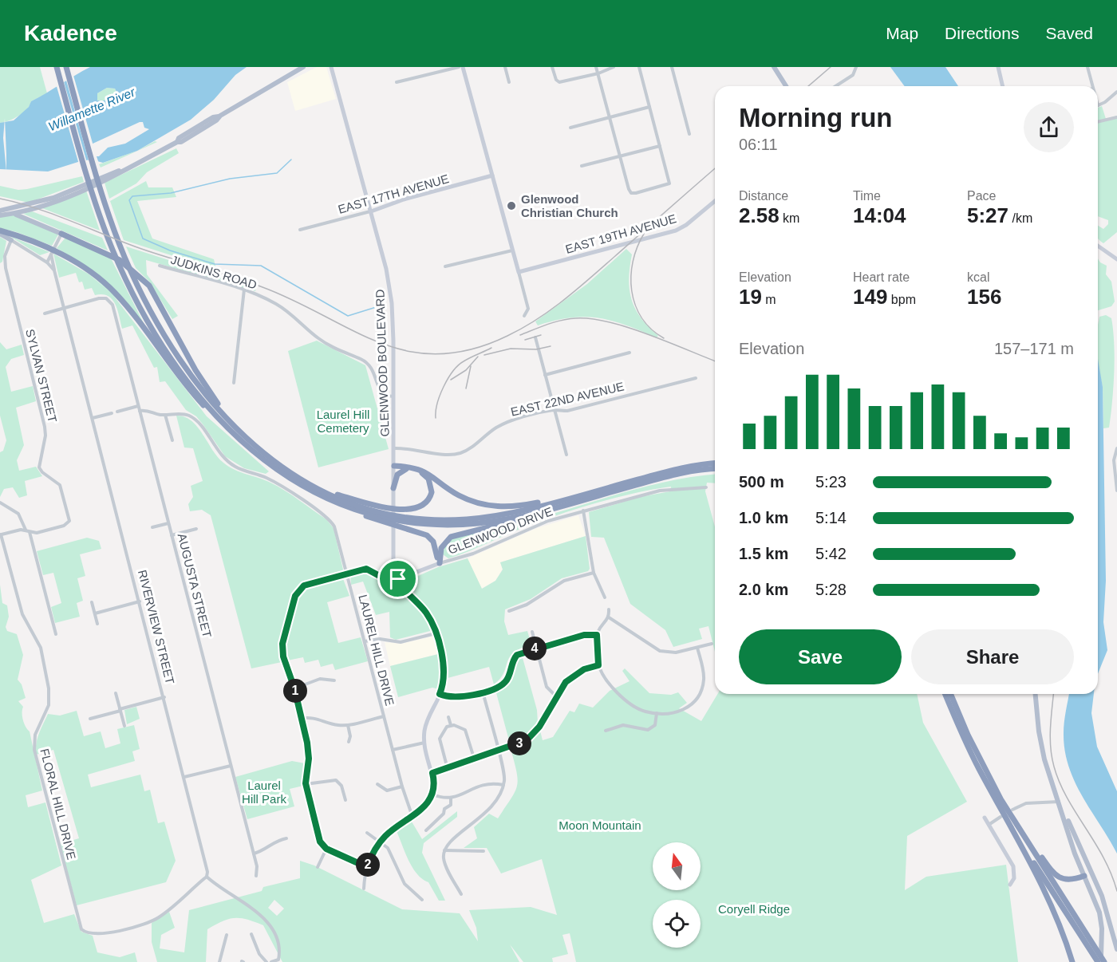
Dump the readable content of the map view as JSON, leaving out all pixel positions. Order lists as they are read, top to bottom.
{
  "streets": {
    "street": [
      "EAST 17TH AVENUE",
      "EAST 19TH AVENUE",
      "JUDKINS ROAD",
      "GLENWOOD BOULEVARD",
      "SYLVAN STREET",
      "EAST 22ND AVENUE",
      "GLENWOOD DRIVE",
      "AUGUSTA STREET",
      "RIVERVIEW STREET",
      "LAUREL HILL DRIVE",
      "FLORAL HILL DRIVE"
    ]
  },
  "crossings": [
    ["EAST 17TH AVENUE", "GLENWOOD BOULEVARD"],
    ["JUDKINS ROAD", "GLENWOOD BOULEVARD"],
    ["GLENWOOD BOULEVARD", "EAST 22ND AVENUE"],
    ["GLENWOOD BOULEVARD", "GLENWOOD DRIVE"],
    ["SYLVAN STREET", "RIVERVIEW STREET"],
    ["SYLVAN STREET", "FLORAL HILL DRIVE"],
    ["AUGUSTA STREET", "RIVERVIEW STREET"],
    ["AUGUSTA STREET", "LAUREL HILL DRIVE"],
    ["RIVERVIEW STREET", "FLORAL HILL DRIVE"]
  ],
  "water": ["Willamette River"],
  "parks": [
    "Laurel Hill Cemetery",
    "Laurel Hill Park",
    "Moon Mountain",
    "Coryell Ridge"
  ],
  "places": ["Glenwood Christian Church"],
  "north": "top",
  "page": {
    "header": "Kadence",
    "nav": ["Map", "Directions", "Saved"],
    "heading": ["Morning run", "06:11"],
    "stats": [
      ["Distance", "2.58 km"],
      ["Time", "14:04"],
      ["Pace", "5:27 /km"],
      ["Elevation", "19 m"],
      ["Heart rate", "149 bpm"],
      ["kcal", "156"]
    ],
    "chart": ["Elevation", "157–171 m"],
    "list": [
      {
        "name": "500 m",
        "note": "5:23"
      },
      {
        "name": "1.0 km",
        "note": "5:14"
      },
      {
        "name": "1.5 km",
        "note": "5:42"
      },
      {
        "name": "2.0 km",
        "note": "5:28"
      }
    ],
    "buttons": ["Save", "Share"],
    "pins": [
      "4",
      "1",
      "3",
      "2"
    ]
  }
}
